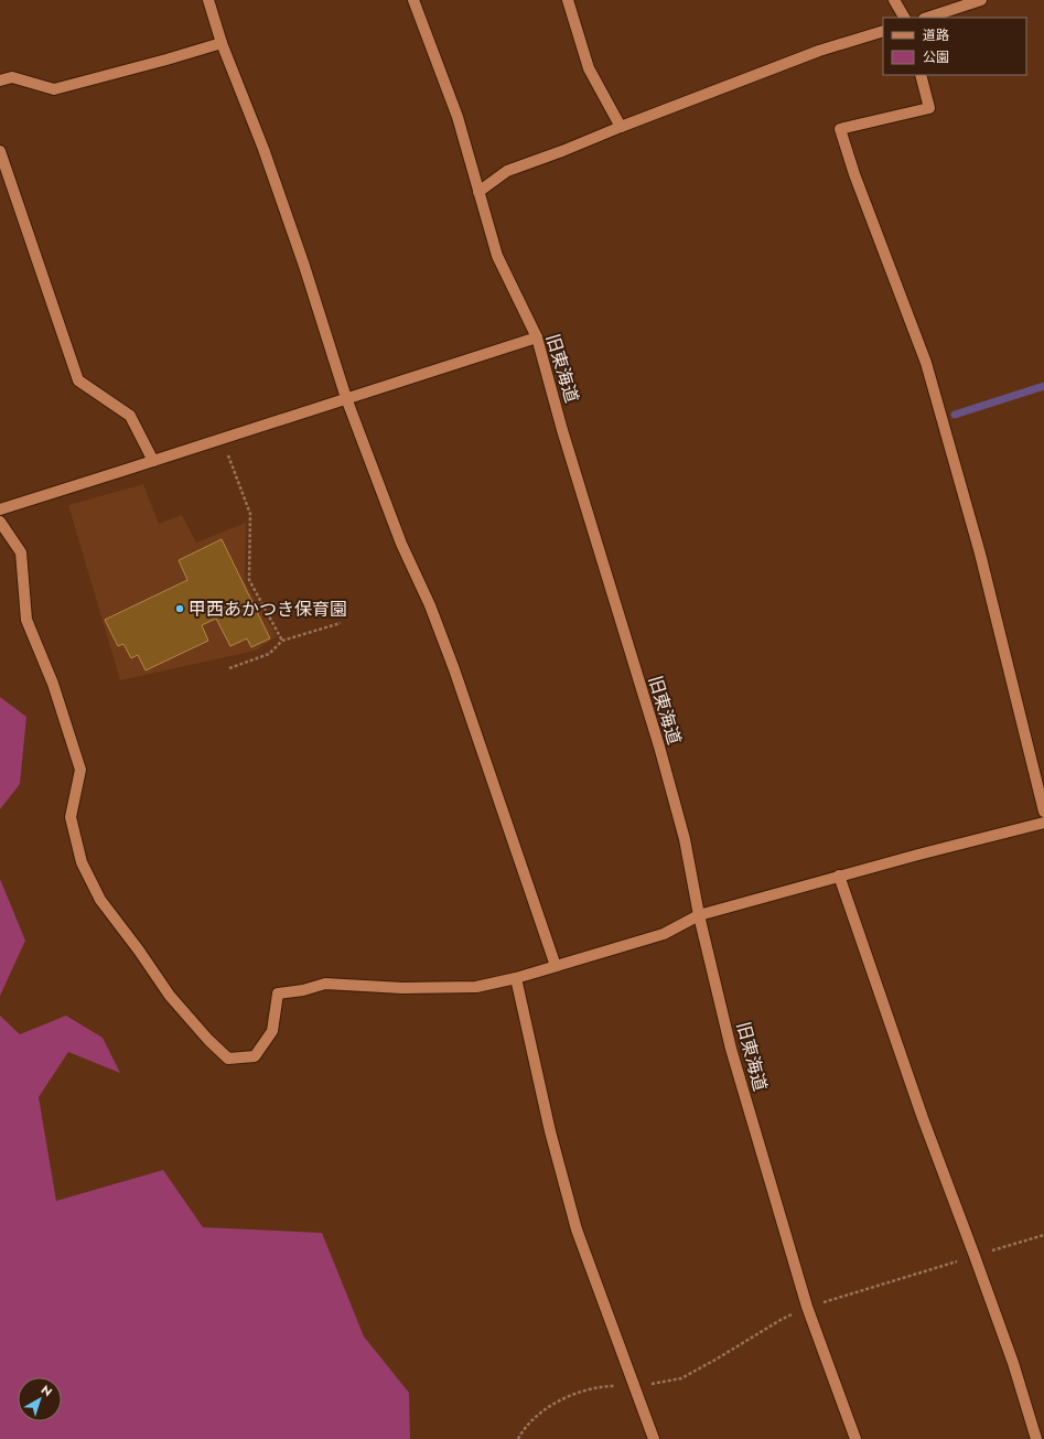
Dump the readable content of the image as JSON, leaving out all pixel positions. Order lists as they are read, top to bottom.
{
  "streets": {
    "street": ["旧東海道"]
  },
  "places": ["甲西あかつき保育園"],
  "legend": ["道路", "公園"],
  "north": "top right"
}
